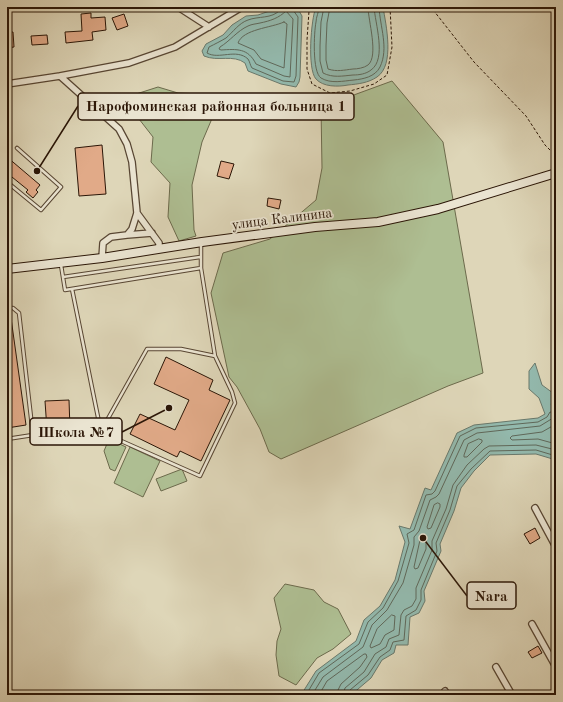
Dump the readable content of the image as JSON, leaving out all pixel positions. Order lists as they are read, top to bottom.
{
  "streets": {
    "street": ["улица Калинина"]
  },
  "places": ["Нарофоминская районная больница 1", "Школа №7", "Nara"]
}
